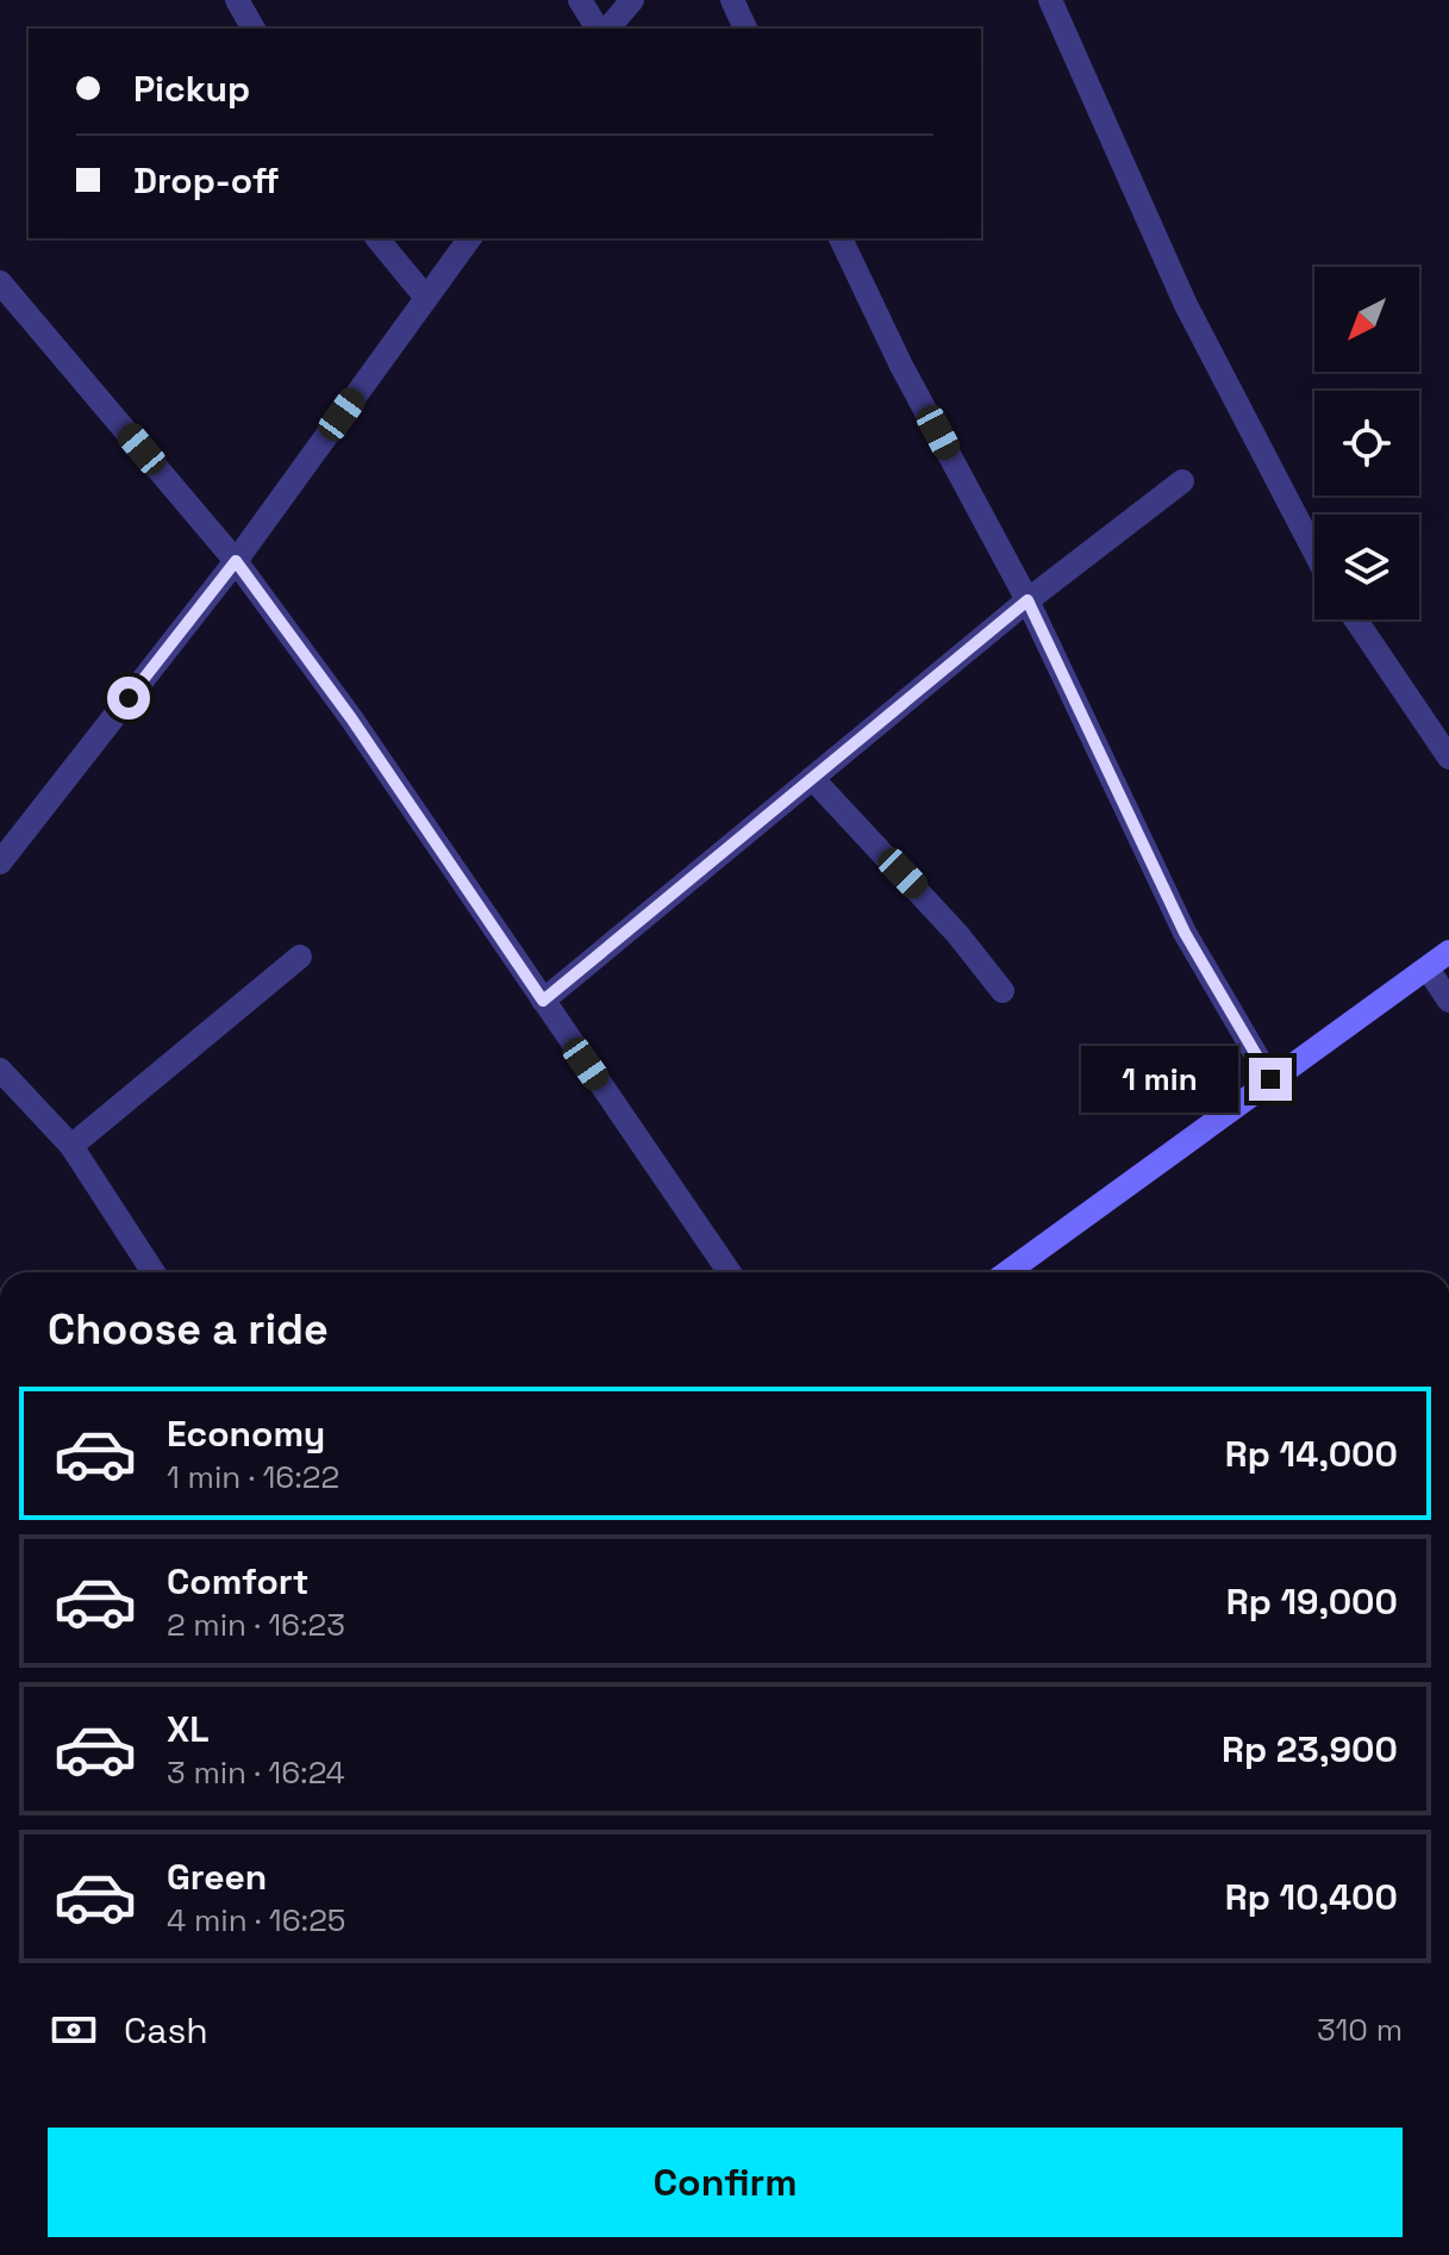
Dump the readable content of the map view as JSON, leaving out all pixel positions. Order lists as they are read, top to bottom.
{
  "north": "bottom left",
  "page": {
    "banner": ["Pickup", "Drop-off"],
    "bubble": "1 min",
    "heading": "Choose a ride",
    "list": [
      {
        "name": "Economy",
        "note": "1 min · 16:22",
        "value": "Rp 14,000"
      },
      {
        "name": "Comfort",
        "note": "2 min · 16:23",
        "value": "Rp 19,000"
      },
      {
        "name": "XL",
        "note": "3 min · 16:24",
        "value": "Rp 23,900"
      },
      {
        "name": "Green",
        "note": "4 min · 16:25",
        "value": "Rp 10,400"
      }
    ],
    "pay": ["Cash", "310 m"],
    "buttons": "Confirm"
  }
}
